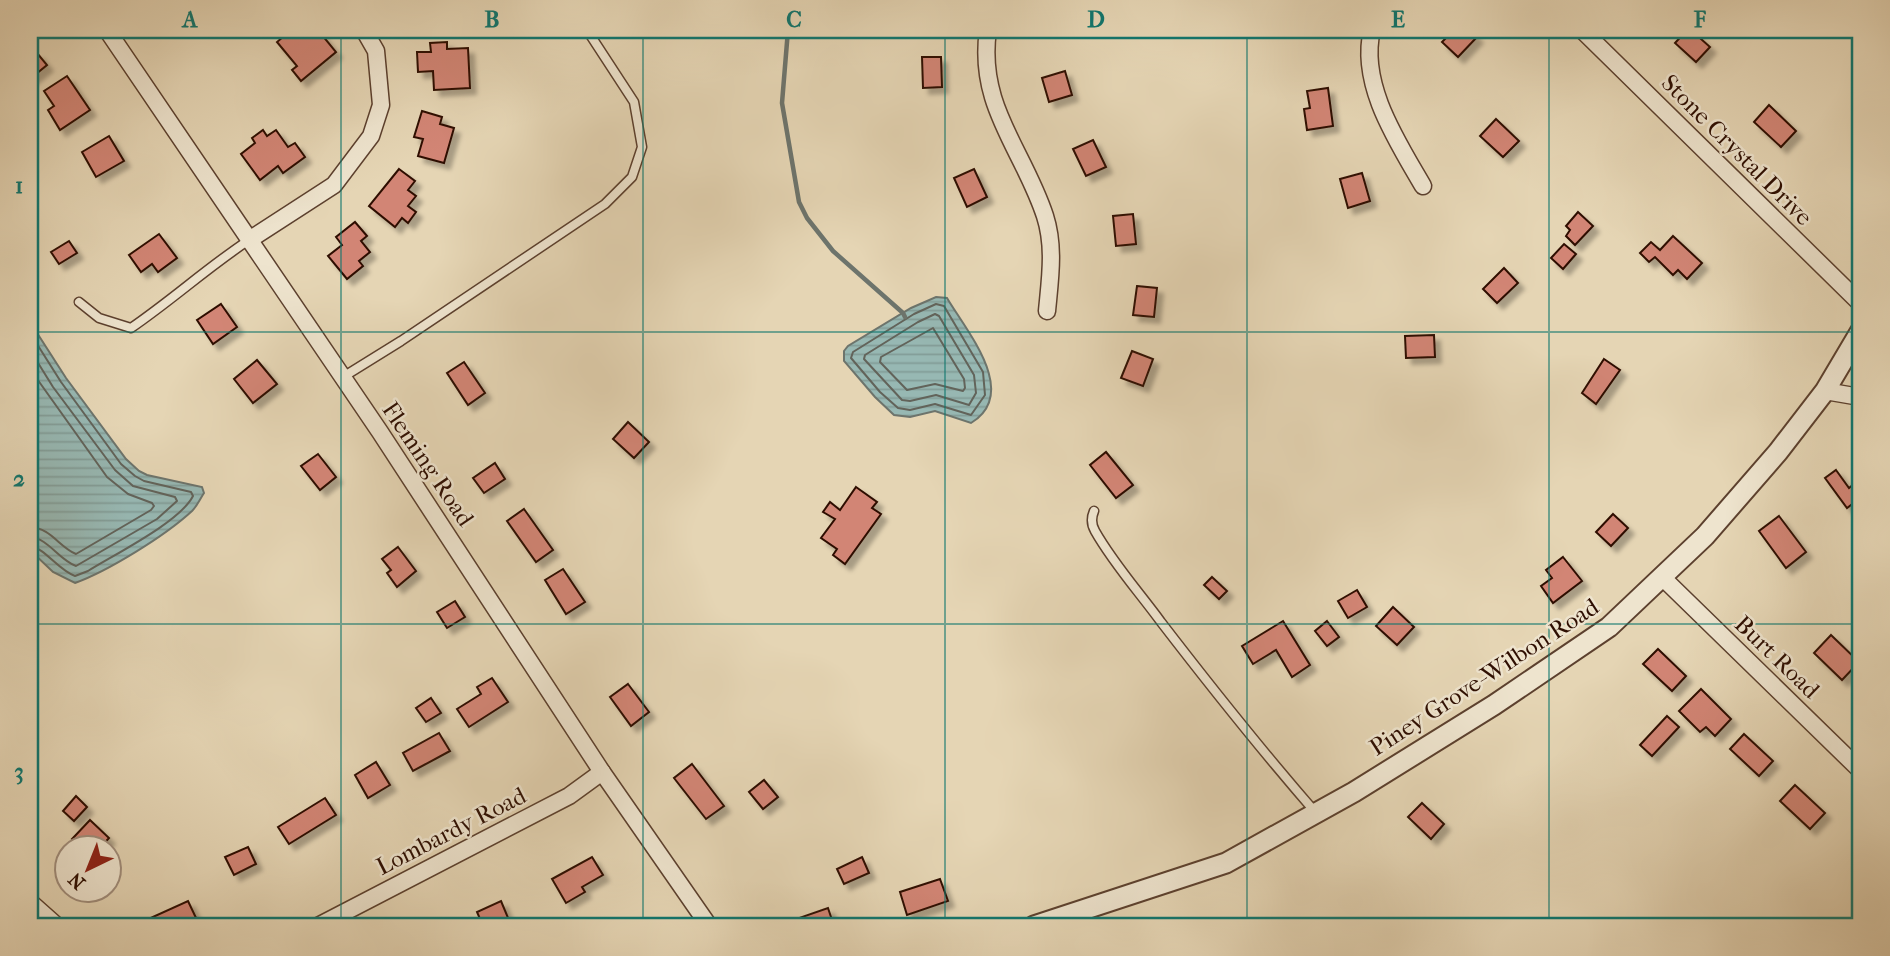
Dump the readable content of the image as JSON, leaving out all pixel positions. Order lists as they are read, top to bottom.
{
  "streets": {
    "street": [
      "Stone Crystal Drive",
      "Fleming Road",
      "Burt Road",
      "Piney Grove-Wilbon Road",
      "Lombardy Road"
    ]
  },
  "crossings": [
    ["Fleming Road", "Lombardy Road"],
    ["Burt Road", "Piney Grove-Wilbon Road"]
  ],
  "north": "bottom left",
  "grid": {
    "columns": [
      "A",
      "B",
      "C",
      "D",
      "E",
      "F"
    ],
    "rows": ["1", "2", "3"]
  }
}
